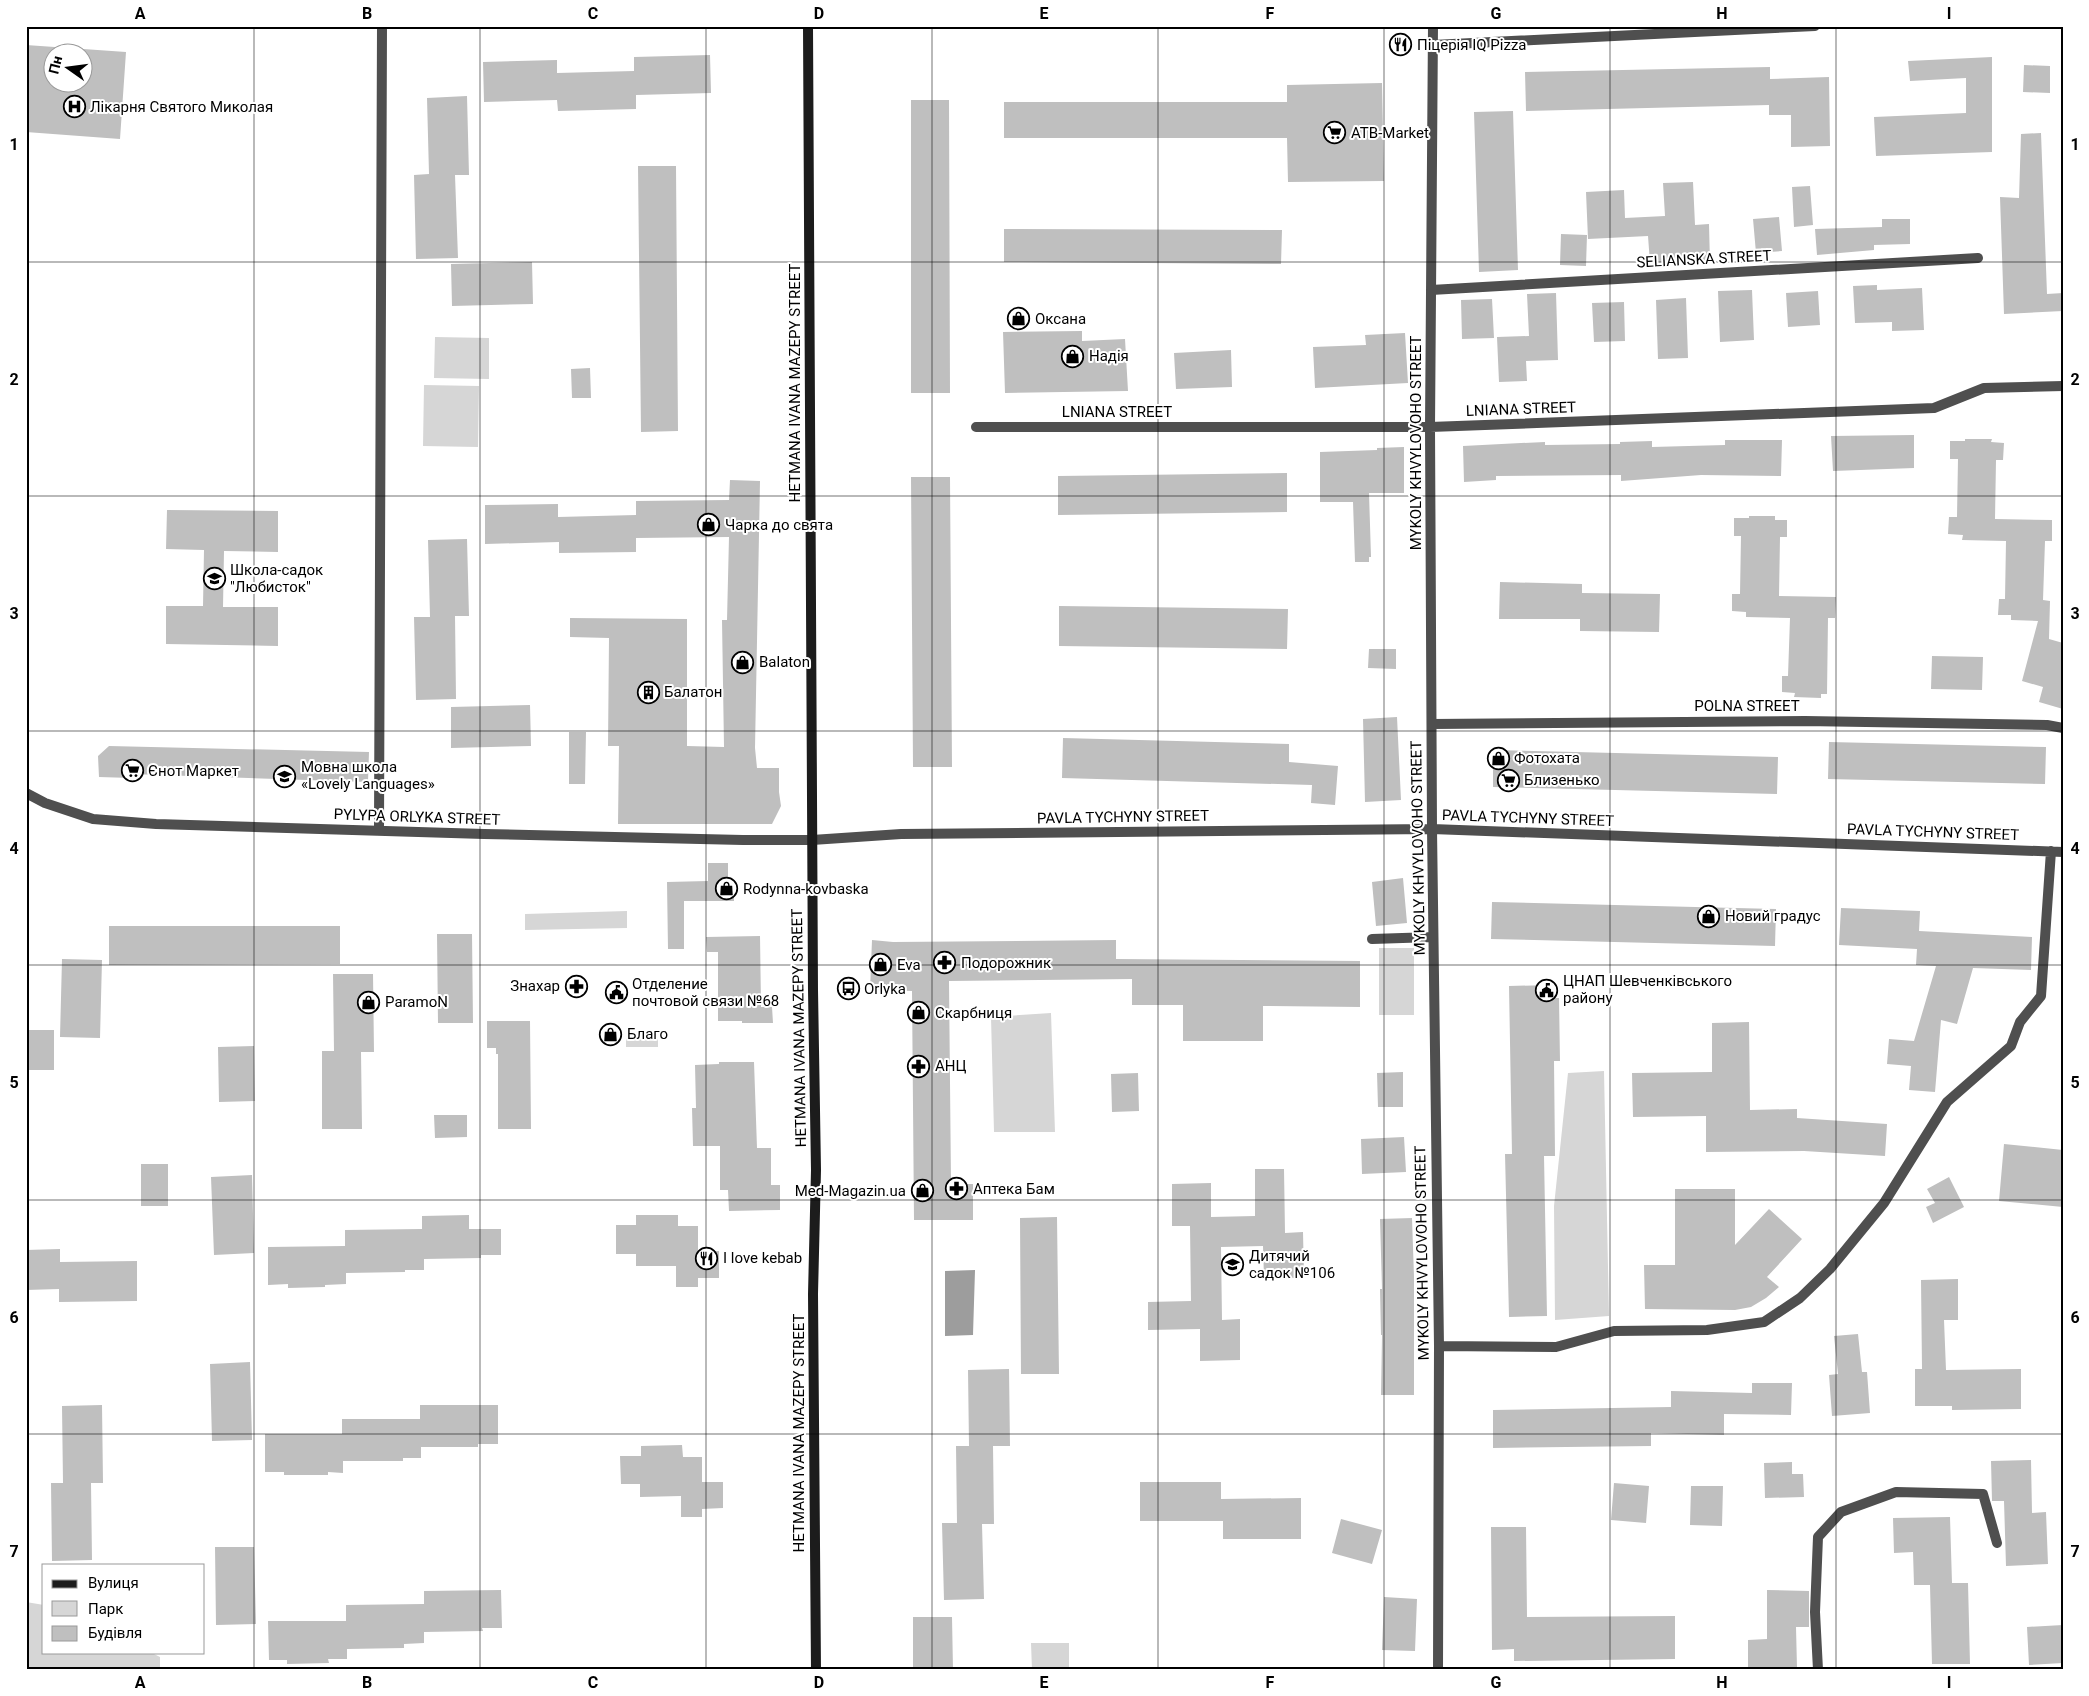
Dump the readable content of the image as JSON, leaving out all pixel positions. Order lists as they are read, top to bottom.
{
  "streets": {
    "main road": ["HETMANA IVANA MAZEPY STREET"],
    "street": [
      "SELIANSKA STREET",
      "LNIANA STREET",
      "MYKOLY KHVYLOVOHO STREET",
      "POLNA STREET",
      "PYLYPA ORLYKA STREET",
      "PAVLA TYCHYNY STREET"
    ]
  },
  "crossings": [
    ["SELIANSKA STREET", "MYKOLY KHVYLOVOHO STREET"],
    ["HETMANA IVANA MAZEPY STREET", "PYLYPA ORLYKA STREET"],
    ["HETMANA IVANA MAZEPY STREET", "PAVLA TYCHYNY STREET"],
    ["LNIANA STREET", "MYKOLY KHVYLOVOHO STREET"],
    ["MYKOLY KHVYLOVOHO STREET", "POLNA STREET"],
    ["MYKOLY KHVYLOVOHO STREET", "PAVLA TYCHYNY STREET"],
    ["PYLYPA ORLYKA STREET", "PAVLA TYCHYNY STREET"]
  ],
  "places": {
    "restaurant": ["Піцерія IQ Pizza", "I love kebab"],
    "hospital": ["Лікарня Святого Миколая"],
    "supermarket": ["ATB-Market", "Єнот Маркет", "Близенько"],
    "shop": [
      "Оксана",
      "Надія",
      "Чарка до свята",
      "Balaton",
      "Фотохата",
      "Rodynna-kovbaska",
      "Новий градус",
      "Eva",
      "ParamoN",
      "Скарбниця",
      "Благо",
      "Med-Magazin.ua"
    ],
    "school or university": ["Школа-садок \"Любисток\"", "Мовна школа «Lovely Languages»", "Дитячий садок №106"],
    "building": ["Балатон"],
    "pharmacy": [
      "Подорожник",
      "Знахар",
      "АНЦ",
      "Аптека Бам"
    ],
    "bus stop": ["Orlyka"],
    "public building": ["ЦНАП Шевченківського району", "Отделение почтовой связи №68"]
  },
  "legend": ["Вулиця", "Парк", "Будівля"],
  "north": "left",
  "grid": {
    "columns": [
      "A",
      "B",
      "C",
      "D",
      "E",
      "F",
      "G",
      "H",
      "I"
    ],
    "rows": [
      "1",
      "2",
      "3",
      "4",
      "5",
      "6",
      "7"
    ]
  }
}
